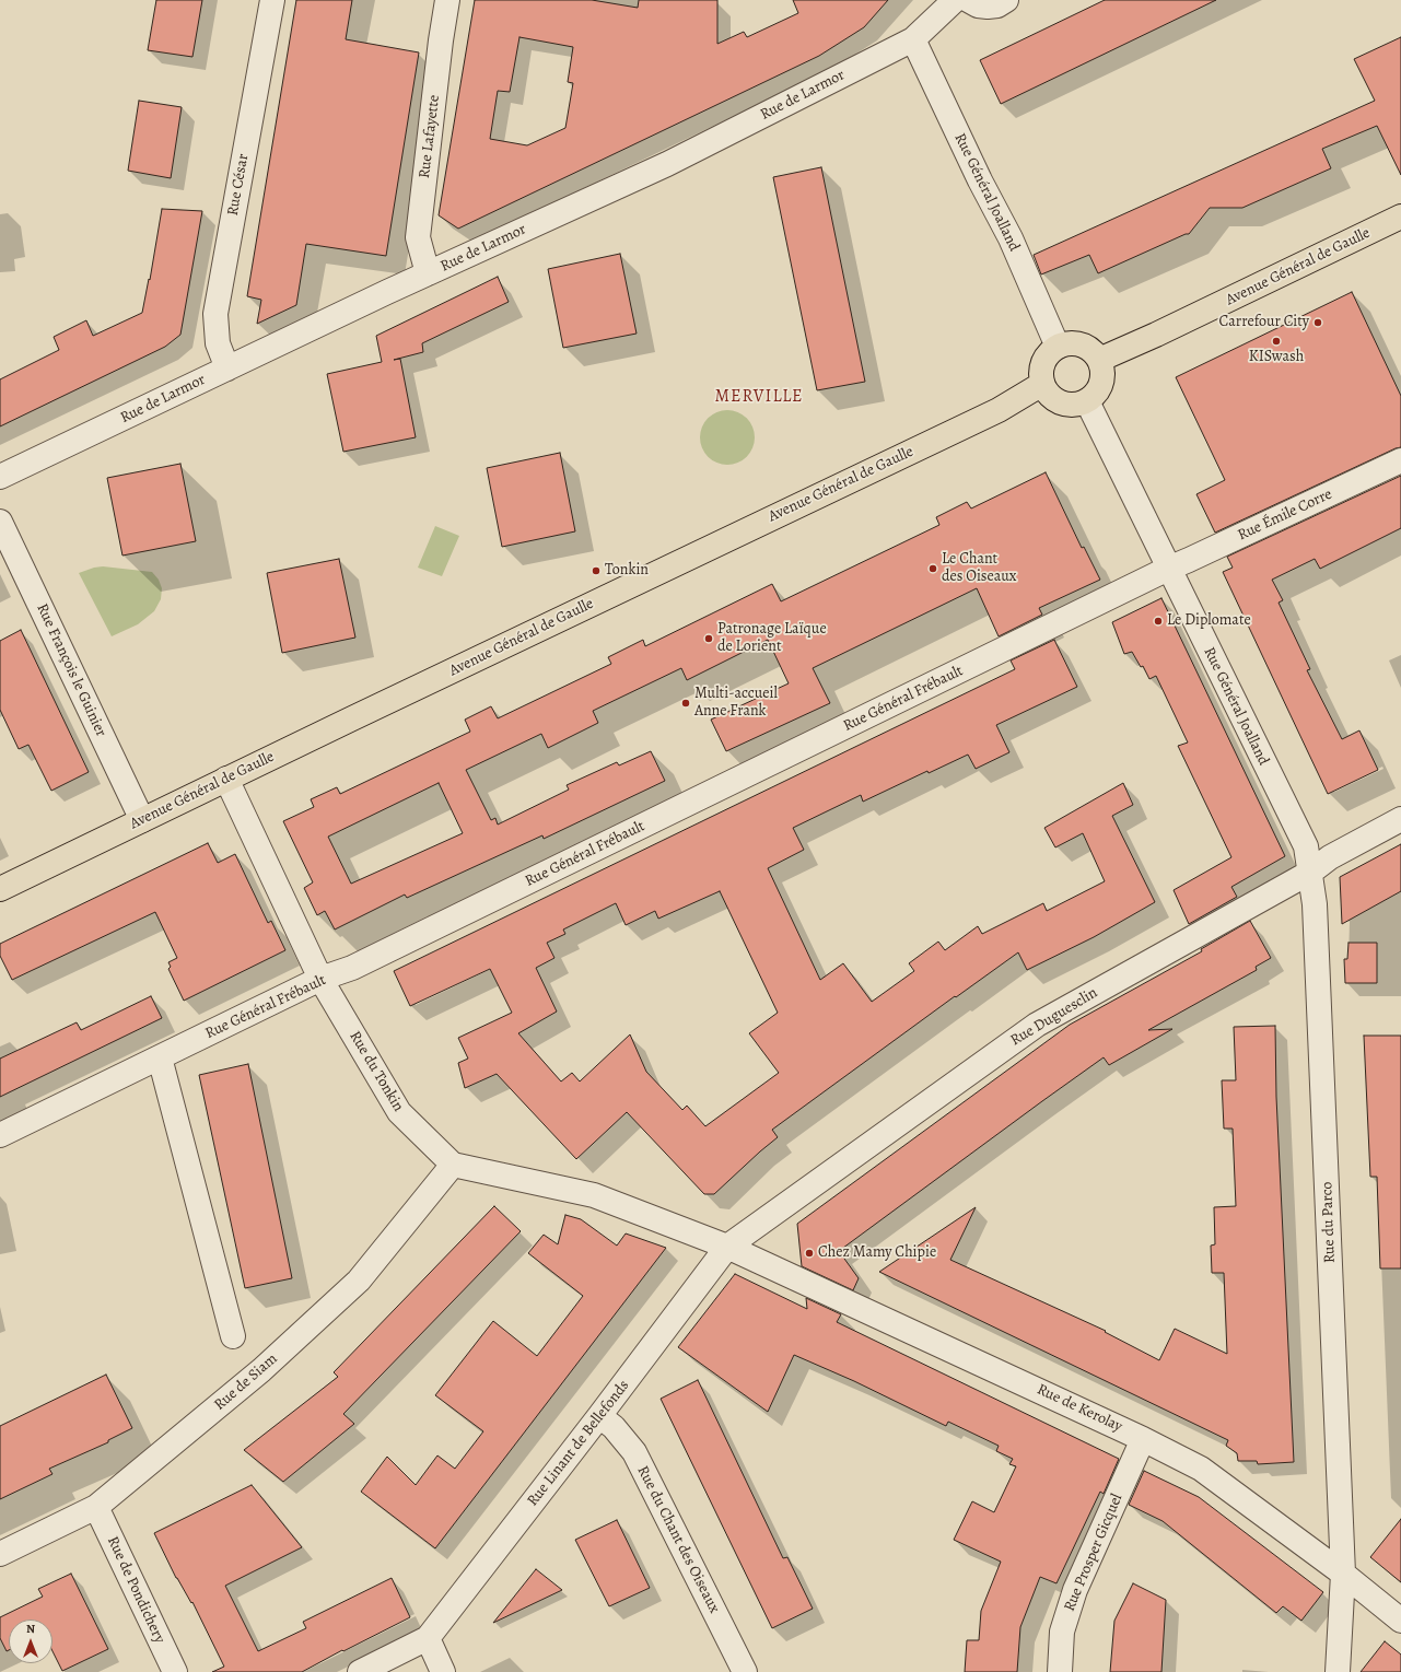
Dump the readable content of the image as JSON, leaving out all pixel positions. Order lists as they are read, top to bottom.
{
  "streets": {
    "main road": ["Avenue Général de Gaulle"],
    "street": [
      "Rue de Larmor",
      "Rue Lafayette",
      "Rue César",
      "Rue Général Joalland",
      "Rue Émile Corre",
      "Rue François le Guinier",
      "Rue Général Frébault",
      "Rue Duguesclin",
      "Rue du Tonkin",
      "Rue du Parco",
      "Rue de Siam",
      "Rue de Kerolay",
      "Rue Linant de Bellefonds",
      "Rue du Chant des Oiseaux",
      "Rue Prosper Gicquel",
      "Rue de Pondichery"
    ]
  },
  "crossings": [
    ["Rue de Larmor", "Rue Lafayette"],
    ["Rue de Larmor", "Rue César"],
    ["Rue de Larmor", "Rue Général Joalland"],
    ["Rue Général Joalland", "Avenue Général de Gaulle"],
    ["Rue Général Joalland", "Rue Émile Corre"],
    ["Rue Général Joalland", "Rue Général Frébault"],
    ["Rue Général Joalland", "Rue Duguesclin"],
    ["Rue Général Joalland", "Rue du Parco"],
    ["Avenue Général de Gaulle", "Rue François le Guinier"],
    ["Avenue Général de Gaulle", "Rue du Tonkin"],
    ["Rue Émile Corre", "Rue Général Frébault"],
    ["Rue Général Frébault", "Rue du Tonkin"],
    ["Rue Duguesclin", "Rue du Parco"],
    ["Rue Duguesclin", "Rue de Kerolay"],
    ["Rue Duguesclin", "Rue Linant de Bellefonds"],
    ["Rue du Tonkin", "Rue de Siam"],
    ["Rue du Parco", "Rue de Kerolay"],
    ["Rue de Siam", "Rue de Pondichery"],
    ["Rue de Kerolay", "Rue Linant de Bellefonds"],
    ["Rue de Kerolay", "Rue Prosper Gicquel"],
    ["Rue Linant de Bellefonds", "Rue du Chant des Oiseaux"]
  ],
  "districts": ["MERVILLE"],
  "places": [
    "Carrefour City",
    "KISwash",
    "Le Chant des Oiseaux",
    "Tonkin",
    "Le Diplomate",
    "Patronage Laïque de Lorient",
    "Multi-accueil Anne Frank",
    "Chez Mamy Chipie"
  ],
  "north": "top"
}
